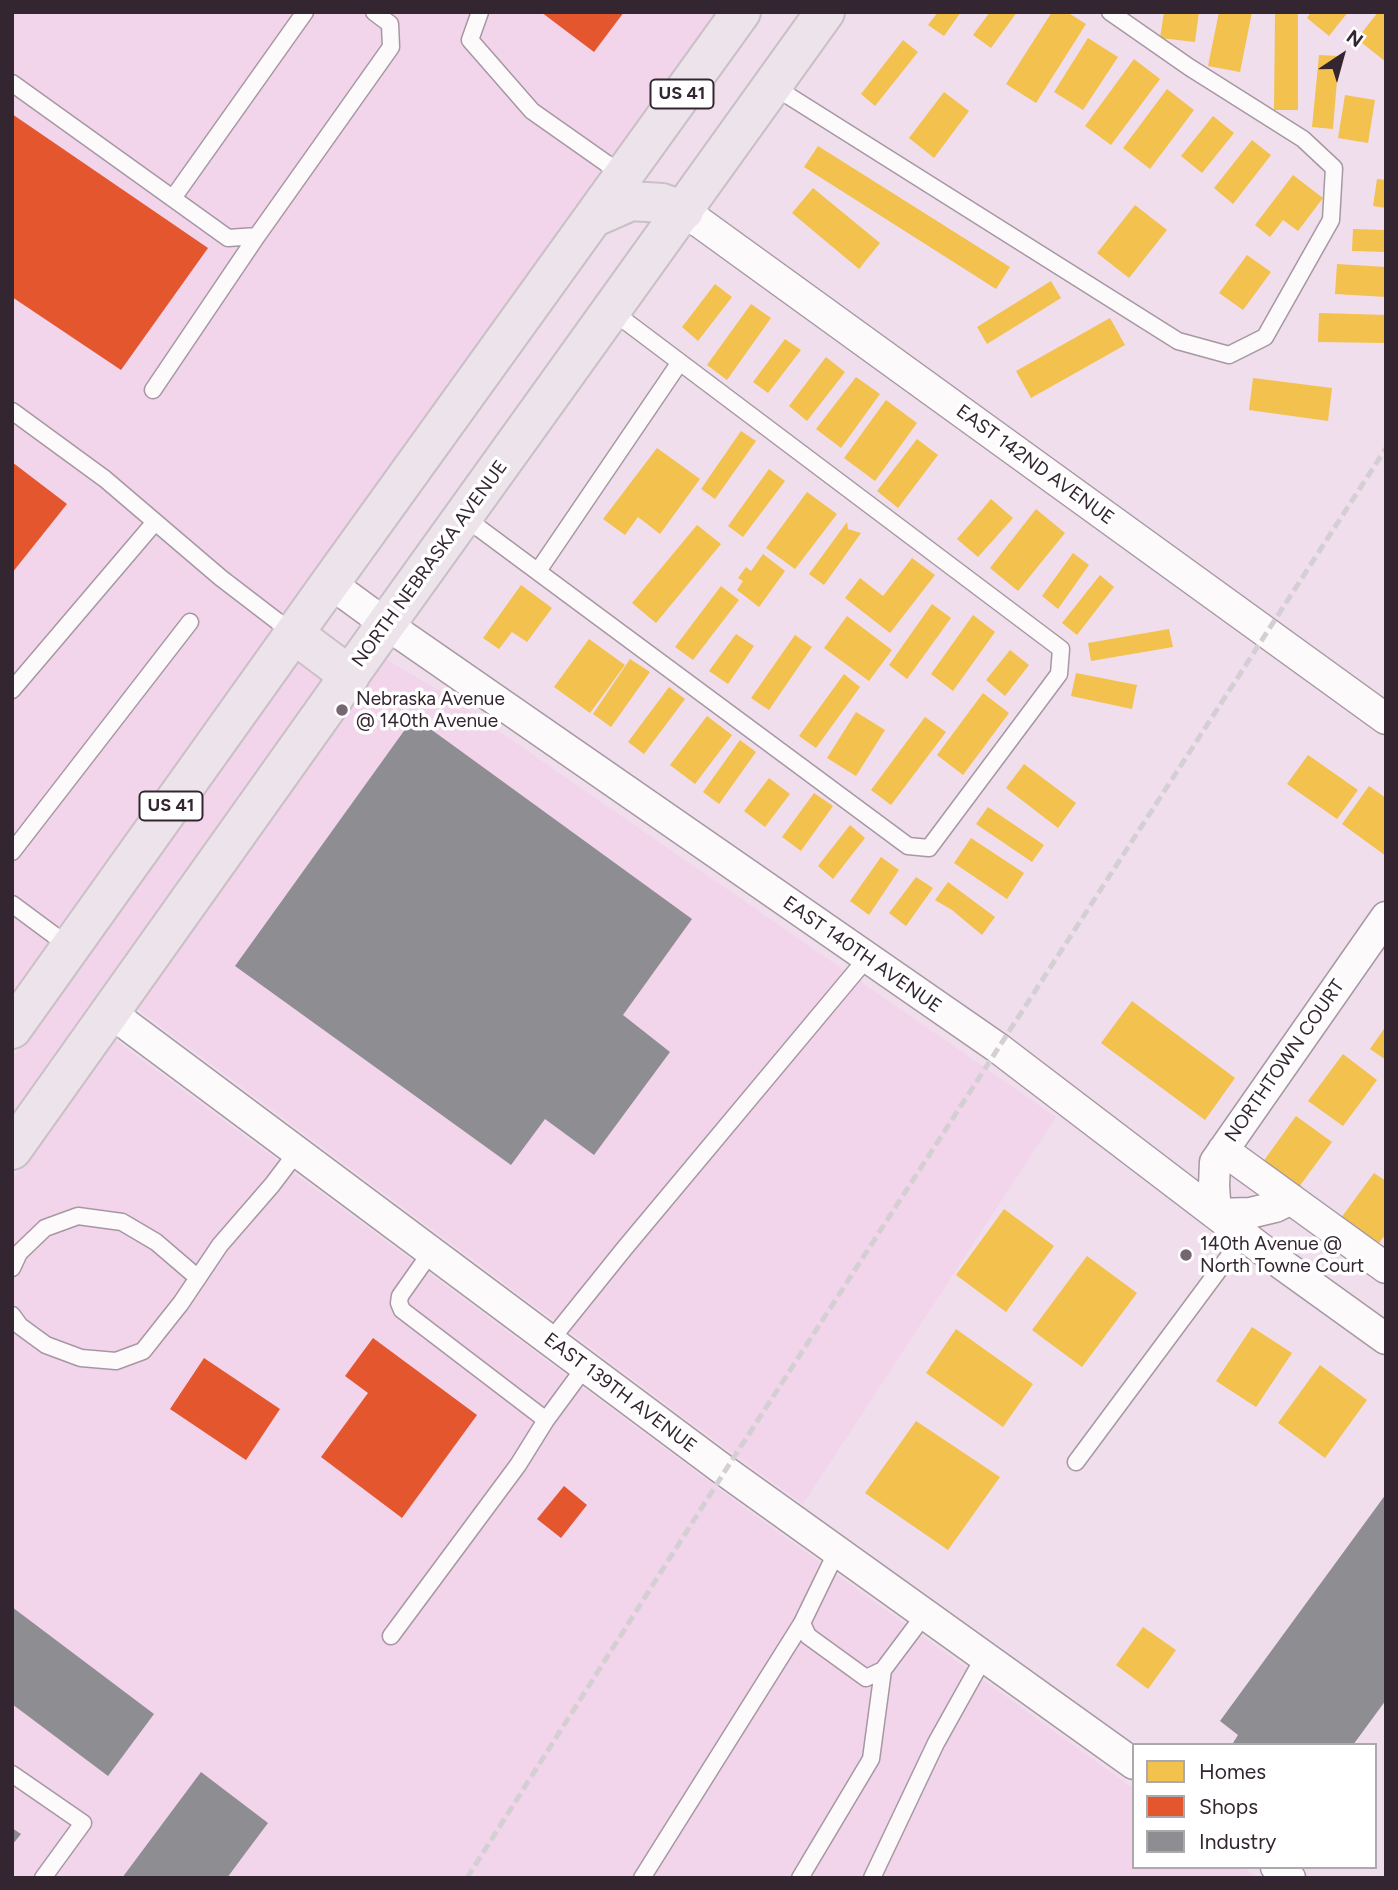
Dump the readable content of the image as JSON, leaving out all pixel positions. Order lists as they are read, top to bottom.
{
  "streets": {
    "main road": ["US 41", "NORTH NEBRASKA AVENUE"],
    "street": [
      "EAST 142ND AVENUE",
      "EAST 140TH AVENUE",
      "NORTHTOWN COURT",
      "EAST 139TH AVENUE"
    ]
  },
  "crossings": [
    ["US 41", "EAST 140TH AVENUE"],
    ["EAST 142ND AVENUE", "NORTH NEBRASKA AVENUE"],
    ["NORTH NEBRASKA AVENUE", "EAST 140TH AVENUE"],
    ["NORTH NEBRASKA AVENUE", "EAST 139TH AVENUE"],
    ["EAST 140TH AVENUE", "NORTHTOWN COURT"]
  ],
  "places": ["Nebraska Avenue @ 140th Avenue", "140th Avenue @ North Towne Court"],
  "legend": ["Homes", "Shops", "Industry"],
  "north": "top right"
}
